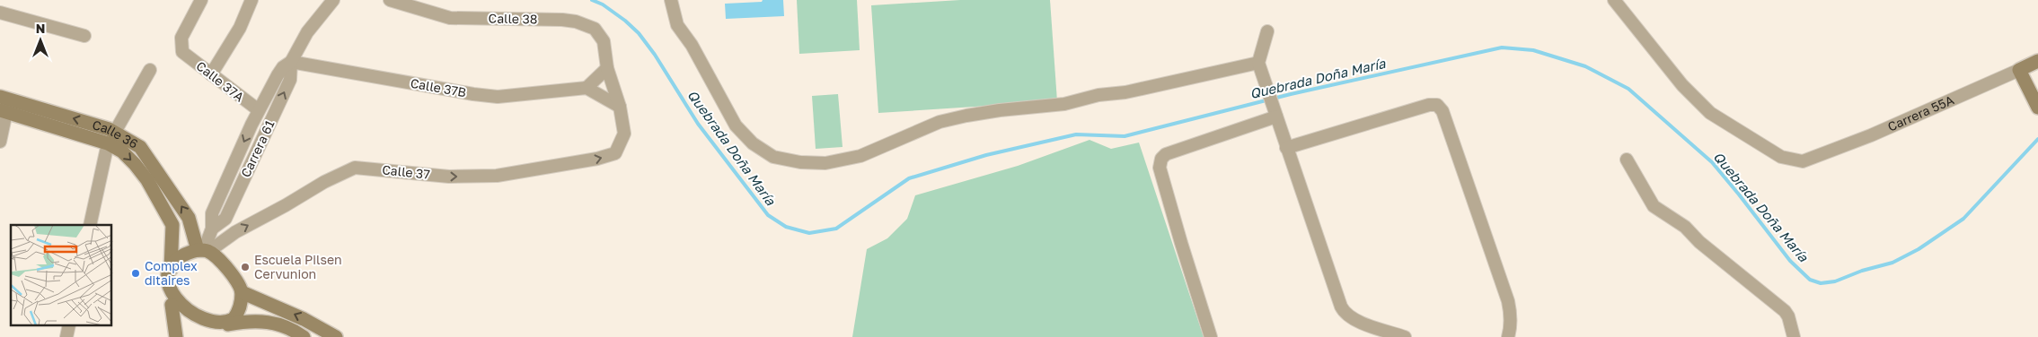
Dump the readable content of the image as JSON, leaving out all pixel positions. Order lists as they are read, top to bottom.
{
  "streets": {
    "main road": ["Carrera 55A", "Calle 36"],
    "street": [
      "Calle 38",
      "Calle 37A",
      "Calle 37B",
      "Carrera 61",
      "Calle 37"
    ]
  },
  "crossings": [
    ["Calle 38", "Calle 37"],
    ["Calle 37A", "Carrera 61"],
    ["Calle 37B", "Carrera 61"],
    ["Calle 36", "Carrera 61"],
    ["Calle 36", "Calle 37"],
    ["Carrera 61", "Calle 37"]
  ],
  "one_way": ["Calle 37"],
  "water": ["Quebrada Doña María"],
  "places": ["Escuela Pilsen Cervunion", "Complex ditaires"],
  "north": "top"
}
